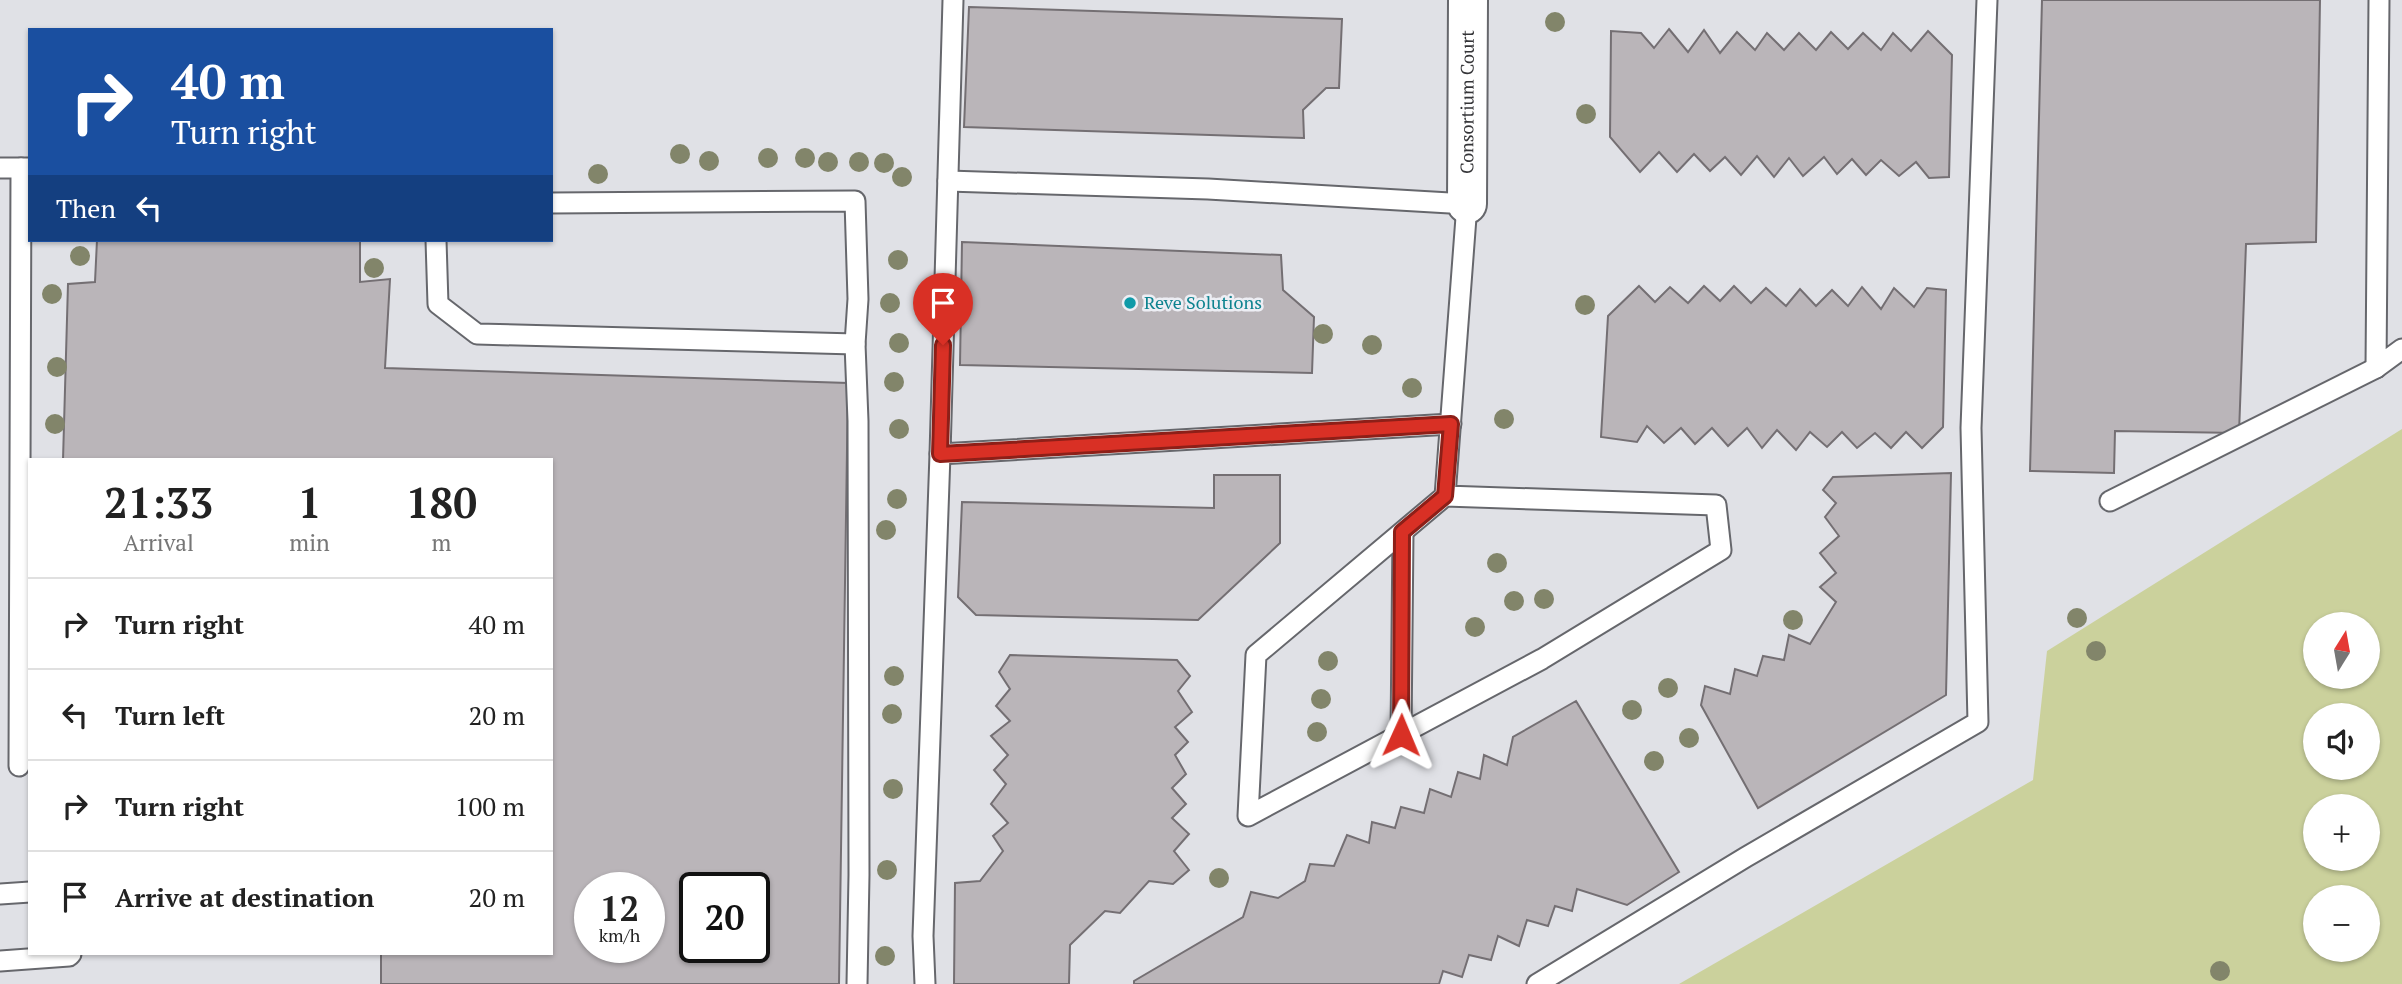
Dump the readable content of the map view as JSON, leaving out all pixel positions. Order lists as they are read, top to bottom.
{
  "streets": {
    "street": ["Consortium Court"]
  },
  "places": ["Reve Solutions"],
  "north": "top",
  "page": {
    "turn": ["40 m", "Turn right"],
    "then": "Then",
    "eta": [
      "21:33",
      "Arrival",
      "1",
      "min",
      "180",
      "m"
    ],
    "list": [
      {
        "name": "Turn right",
        "value": "40 m"
      },
      {
        "name": "Turn left",
        "value": "20 m"
      },
      {
        "name": "Turn right",
        "value": "100 m"
      },
      {
        "name": "Arrive at destination",
        "value": "20 m"
      }
    ],
    "map_buttons": ["+", "−"],
    "speed": "12 km/h",
    "limit": "20"
  }
}
